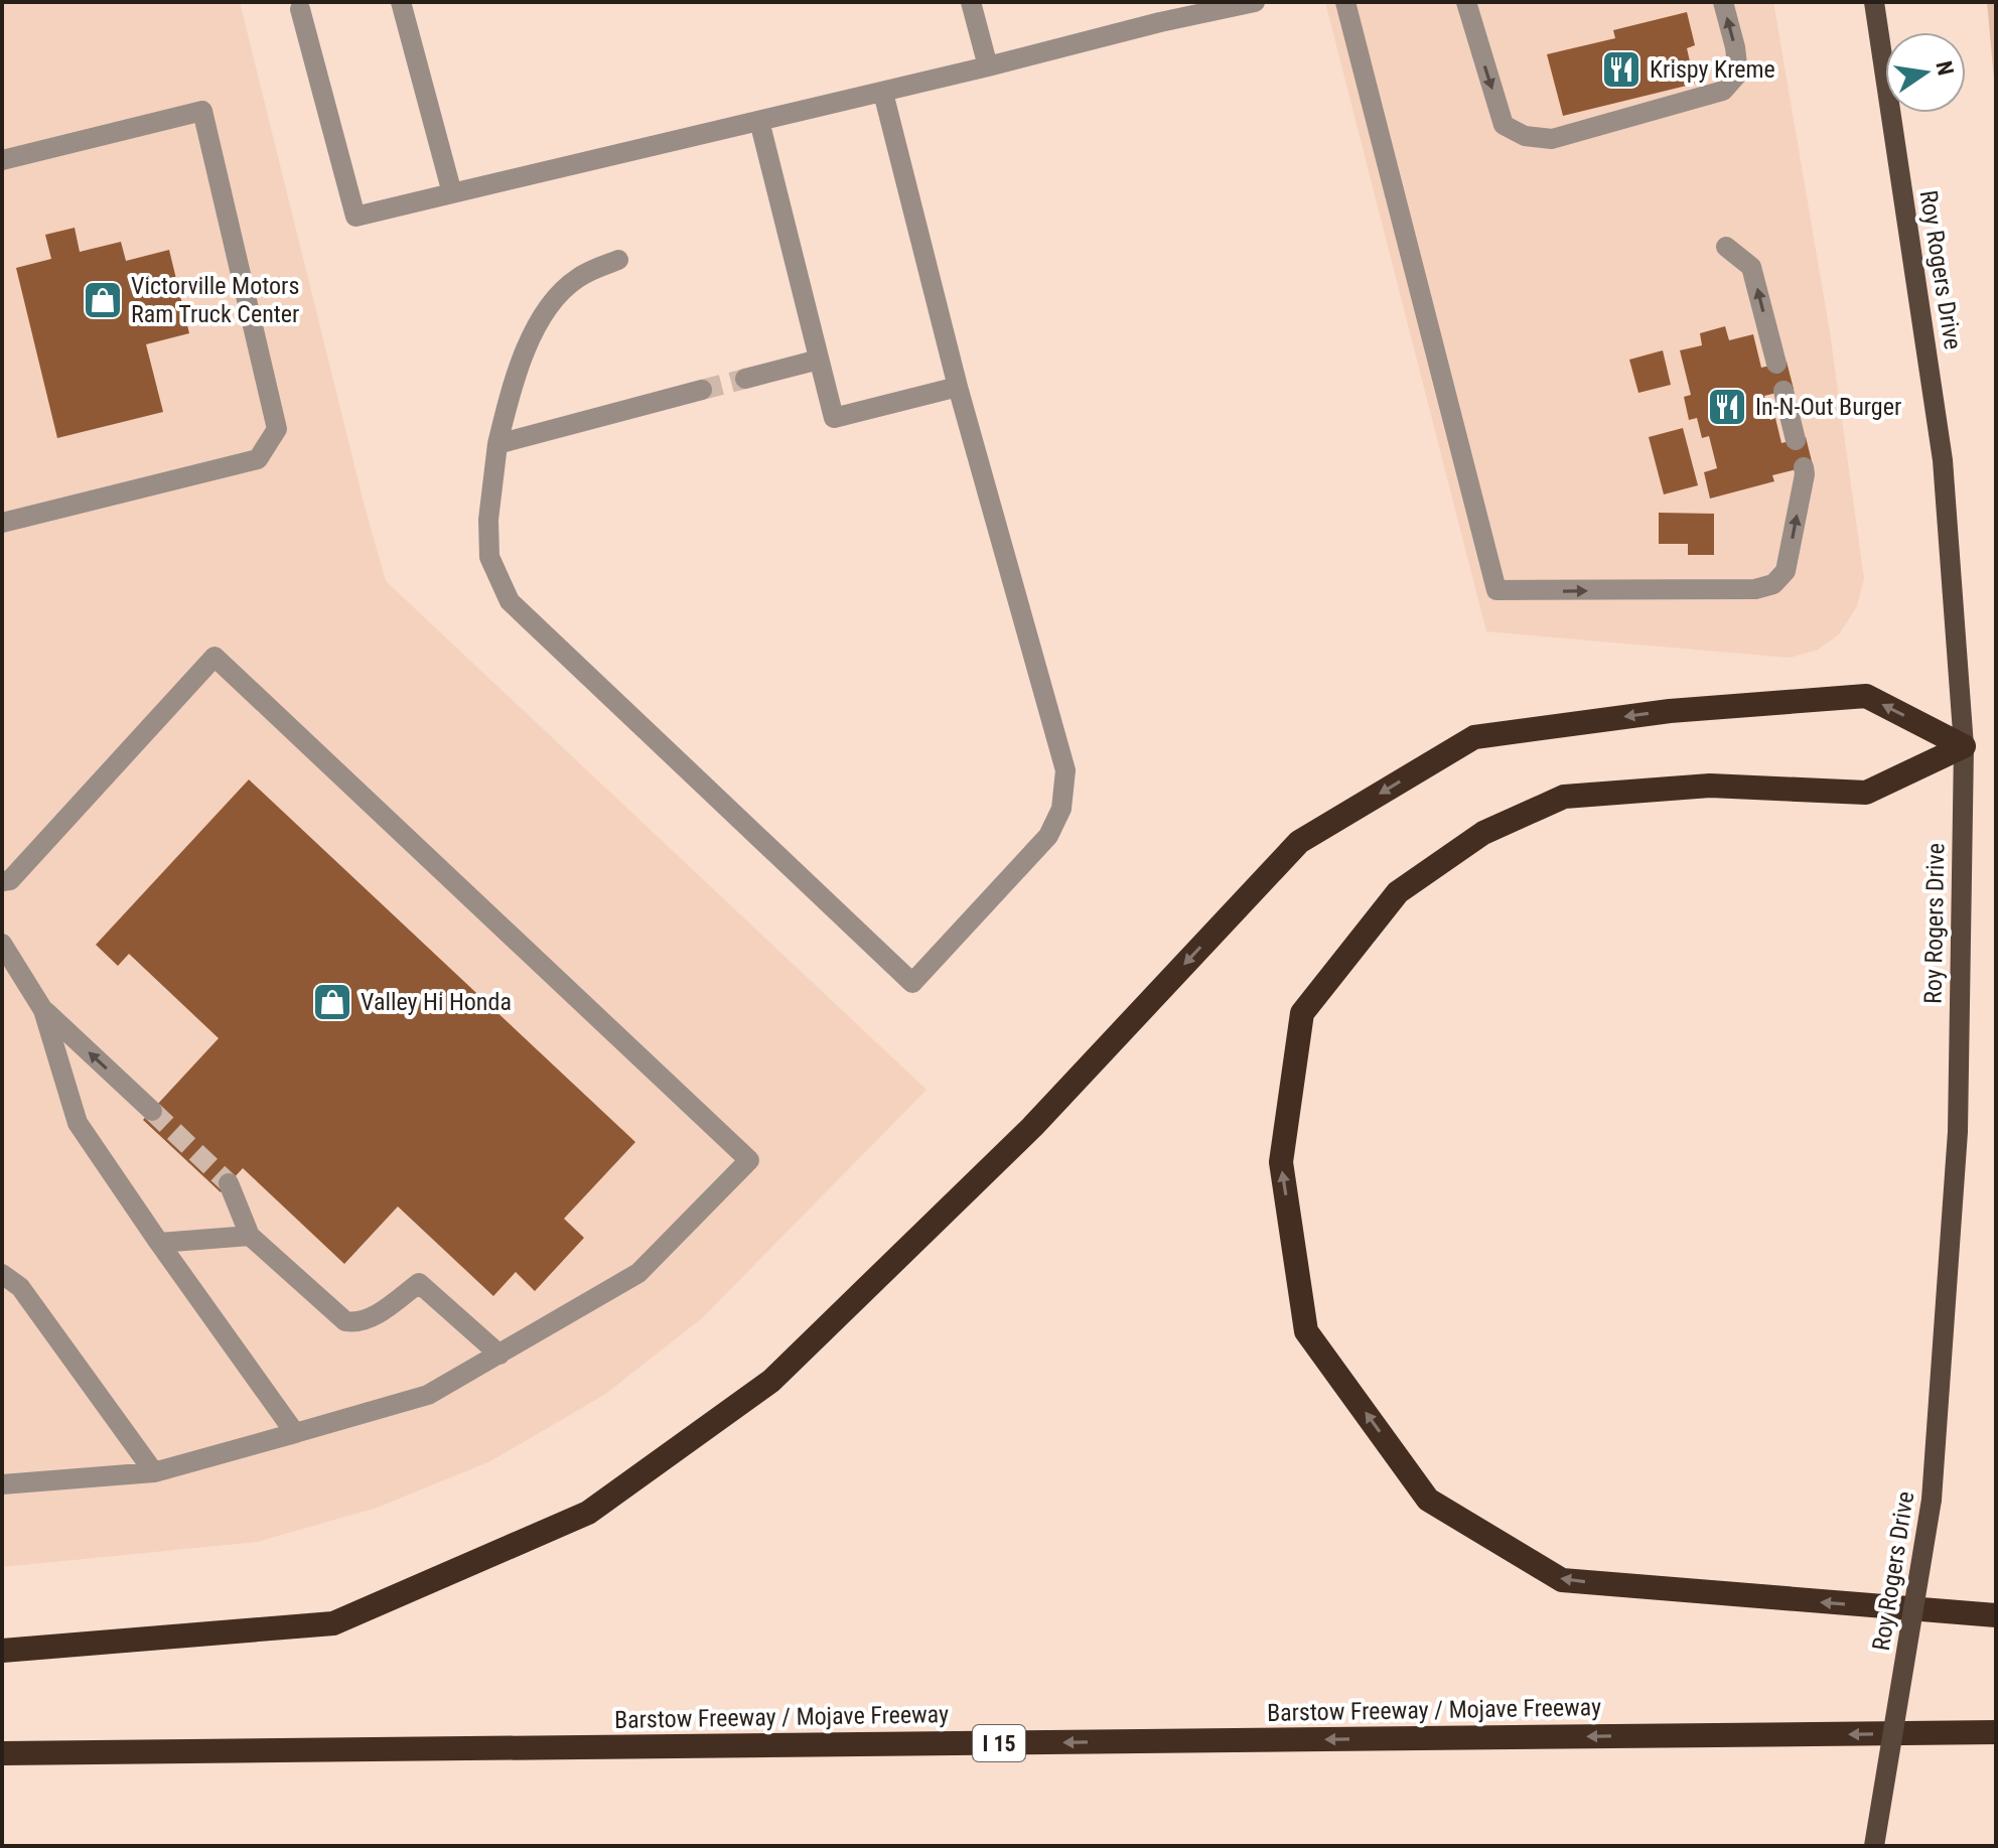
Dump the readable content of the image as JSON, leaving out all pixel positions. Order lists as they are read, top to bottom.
{
  "streets": {
    "highway": ["Barstow Freeway / Mojave Freeway", "I 15"],
    "main road": ["Roy Rogers Drive"]
  },
  "one_way": ["Barstow Freeway / Mojave Freeway"],
  "places": {
    "restaurant": ["Krispy Kreme", "In-N-Out Burger"],
    "shop": ["Victorville Motors Ram Truck Center", "Valley Hi Honda"]
  },
  "north": "right"
}
